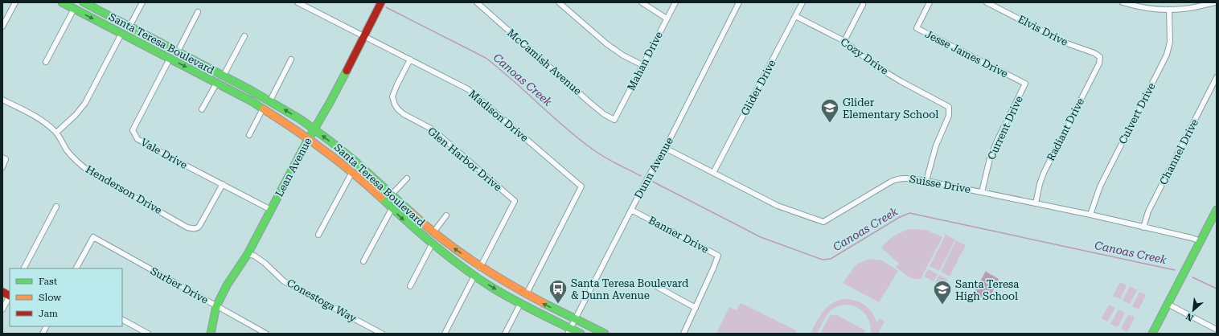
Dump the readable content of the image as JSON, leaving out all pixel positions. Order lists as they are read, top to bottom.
{
  "streets": {
    "main road": ["Santa Teresa Boulevard", "Lean Avenue"],
    "street": [
      "Elvis Drive",
      "Jesse James Drive",
      "Cozy Drive",
      "Mahan Drive",
      "McCamish Avenue",
      "Glider Drive",
      "Culvert Drive",
      "Madison Drive",
      "Current Drive",
      "Radiant Drive",
      "Channel Drive",
      "Vale Drive",
      "Glen Harbor Drive",
      "Dunn Avenue",
      "Suisse Drive",
      "Henderson Drive",
      "Banner Drive",
      "Surber Drive",
      "Conestoga Way"
    ]
  },
  "crossings": [
    ["Elvis Drive", "Radiant Drive"],
    ["Santa Teresa Boulevard", "Madison Drive"],
    ["Santa Teresa Boulevard", "Vale Drive"],
    ["Santa Teresa Boulevard", "Glen Harbor Drive"],
    ["Santa Teresa Boulevard", "Lean Avenue"],
    ["Santa Teresa Boulevard", "Dunn Avenue"],
    ["Jesse James Drive", "Current Drive"],
    ["Cozy Drive", "Glider Drive"],
    ["Cozy Drive", "Suisse Drive"],
    ["Mahan Drive", "McCamish Avenue"],
    ["Glider Drive", "Suisse Drive"],
    ["Culvert Drive", "Suisse Drive"],
    ["Madison Drive", "Glen Harbor Drive"],
    ["Madison Drive", "Lean Avenue"],
    ["Current Drive", "Suisse Drive"],
    ["Radiant Drive", "Suisse Drive"],
    ["Channel Drive", "Suisse Drive"],
    ["Vale Drive", "Lean Avenue"],
    ["Vale Drive", "Henderson Drive"],
    ["Lean Avenue", "Surber Drive"],
    ["Lean Avenue", "Conestoga Way"],
    ["Dunn Avenue", "Suisse Drive"],
    ["Dunn Avenue", "Banner Drive"]
  ],
  "water": ["Canoas Creek"],
  "places": {
    "school or university": ["Glider Elementary School", "Santa Teresa High School"],
    "bus stop": ["Santa Teresa Boulevard & Dunn Avenue"]
  },
  "legend": ["Fast", "Slow", "Jam"],
  "north": "bottom left"
}
